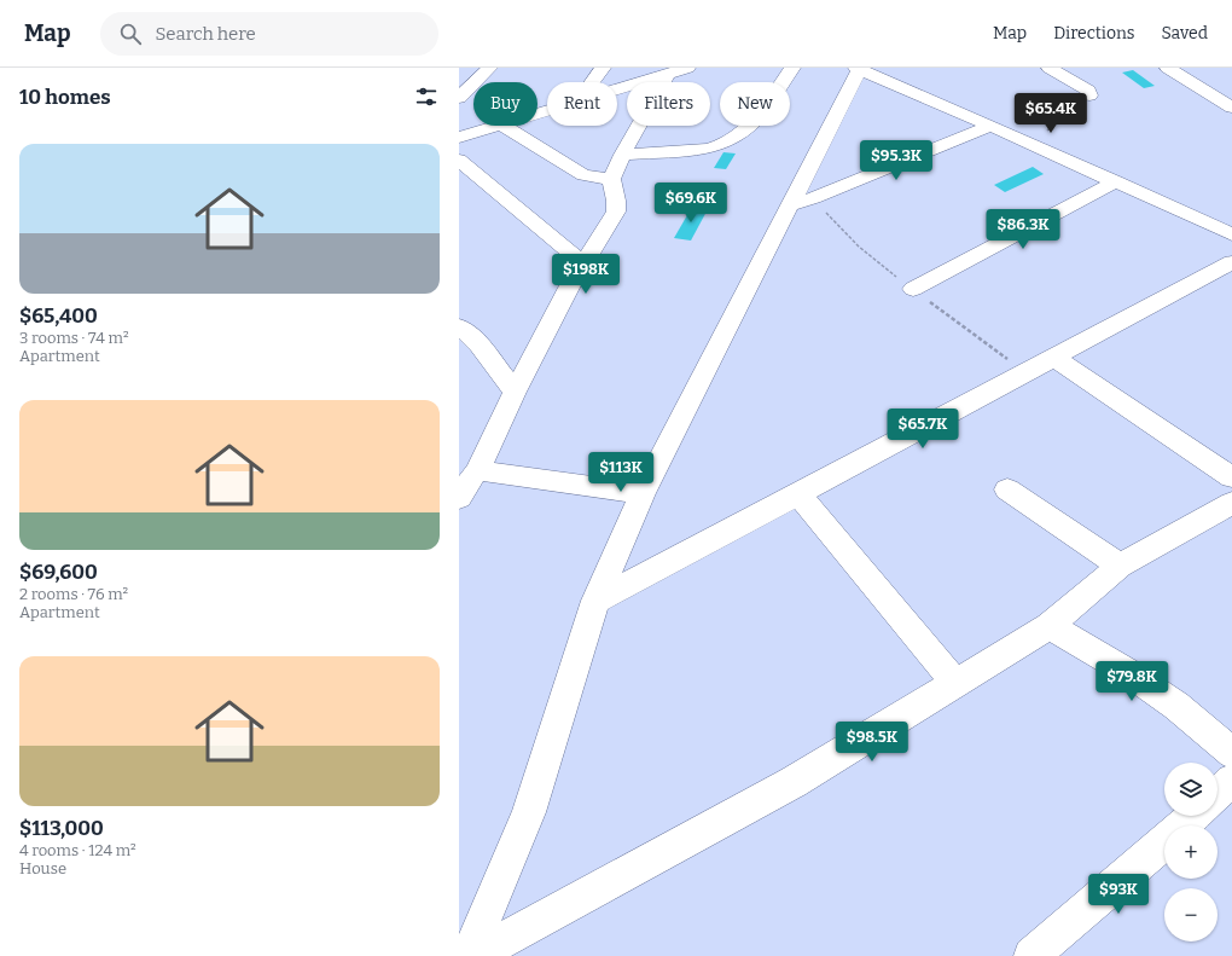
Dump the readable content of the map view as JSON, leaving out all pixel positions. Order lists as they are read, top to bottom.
{
  "page": {
    "header": "Map",
    "search": "Search here",
    "nav": ["Map", "Directions", "Saved"],
    "heading": "10 homes",
    "chip": [
      "Buy",
      "Rent",
      "Filters",
      "New"
    ],
    "price": [
      "$65.4K",
      "$95.3K",
      "$69.6K",
      "$86.3K",
      "$198K",
      "$65.7K",
      "$113K",
      "$79.8K",
      "$98.5K",
      "$93K"
    ],
    "list": [
      {
        "name": "$65,400",
        "note": "3 rooms · 74 m² · Apartment"
      },
      {
        "name": "$69,600",
        "note": "2 rooms · 76 m² · Apartment"
      },
      {
        "name": "$113,000",
        "note": "4 rooms · 124 m² · House"
      }
    ],
    "map_buttons": ["+", "−"]
  }
}
